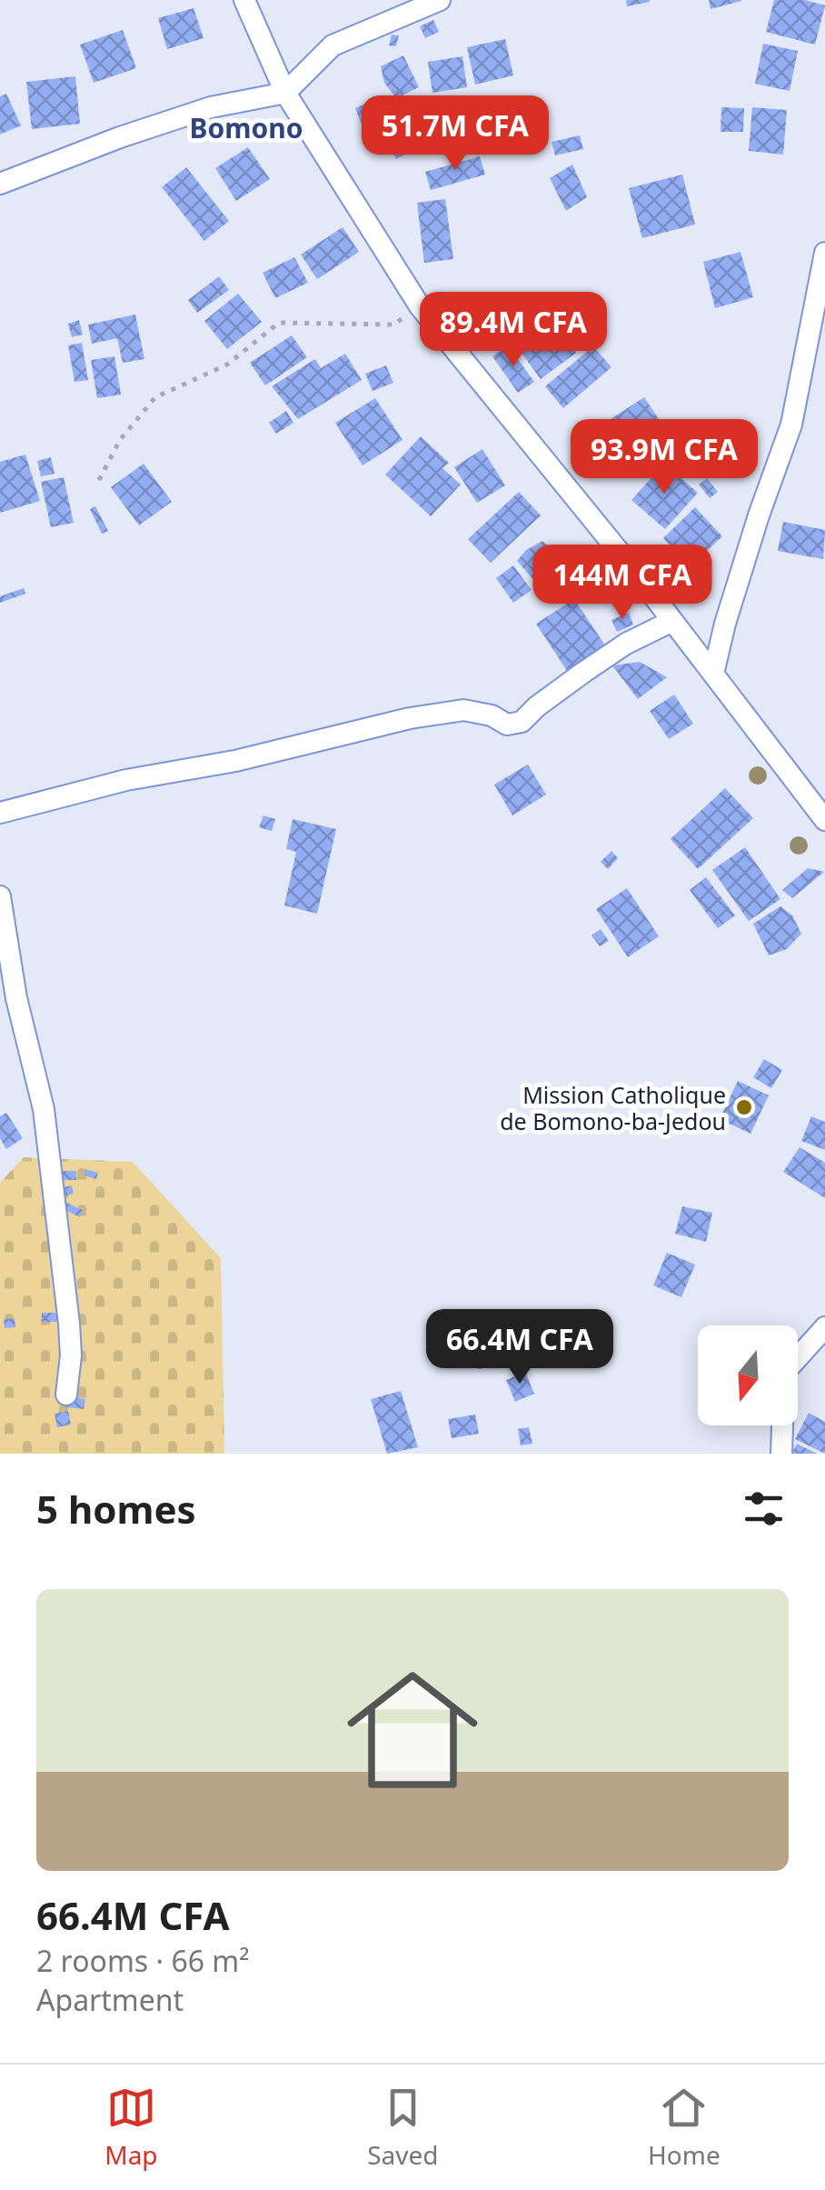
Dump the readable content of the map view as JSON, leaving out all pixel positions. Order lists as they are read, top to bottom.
{
  "districts": ["Bomono"],
  "places": ["Mission Catholique de Bomono-ba-Jedou"],
  "north": "bottom",
  "page": {
    "price": [
      "51.7M CFA",
      "89.4M CFA",
      "93.9M CFA",
      "144M CFA",
      "66.4M CFA"
    ],
    "heading": "5 homes",
    "list": [
      {
        "name": "66.4M CFA",
        "note": "2 rooms · 66 m² · Apartment"
      }
    ],
    "tabs": ["Map", "Saved", "Home"]
  }
}
